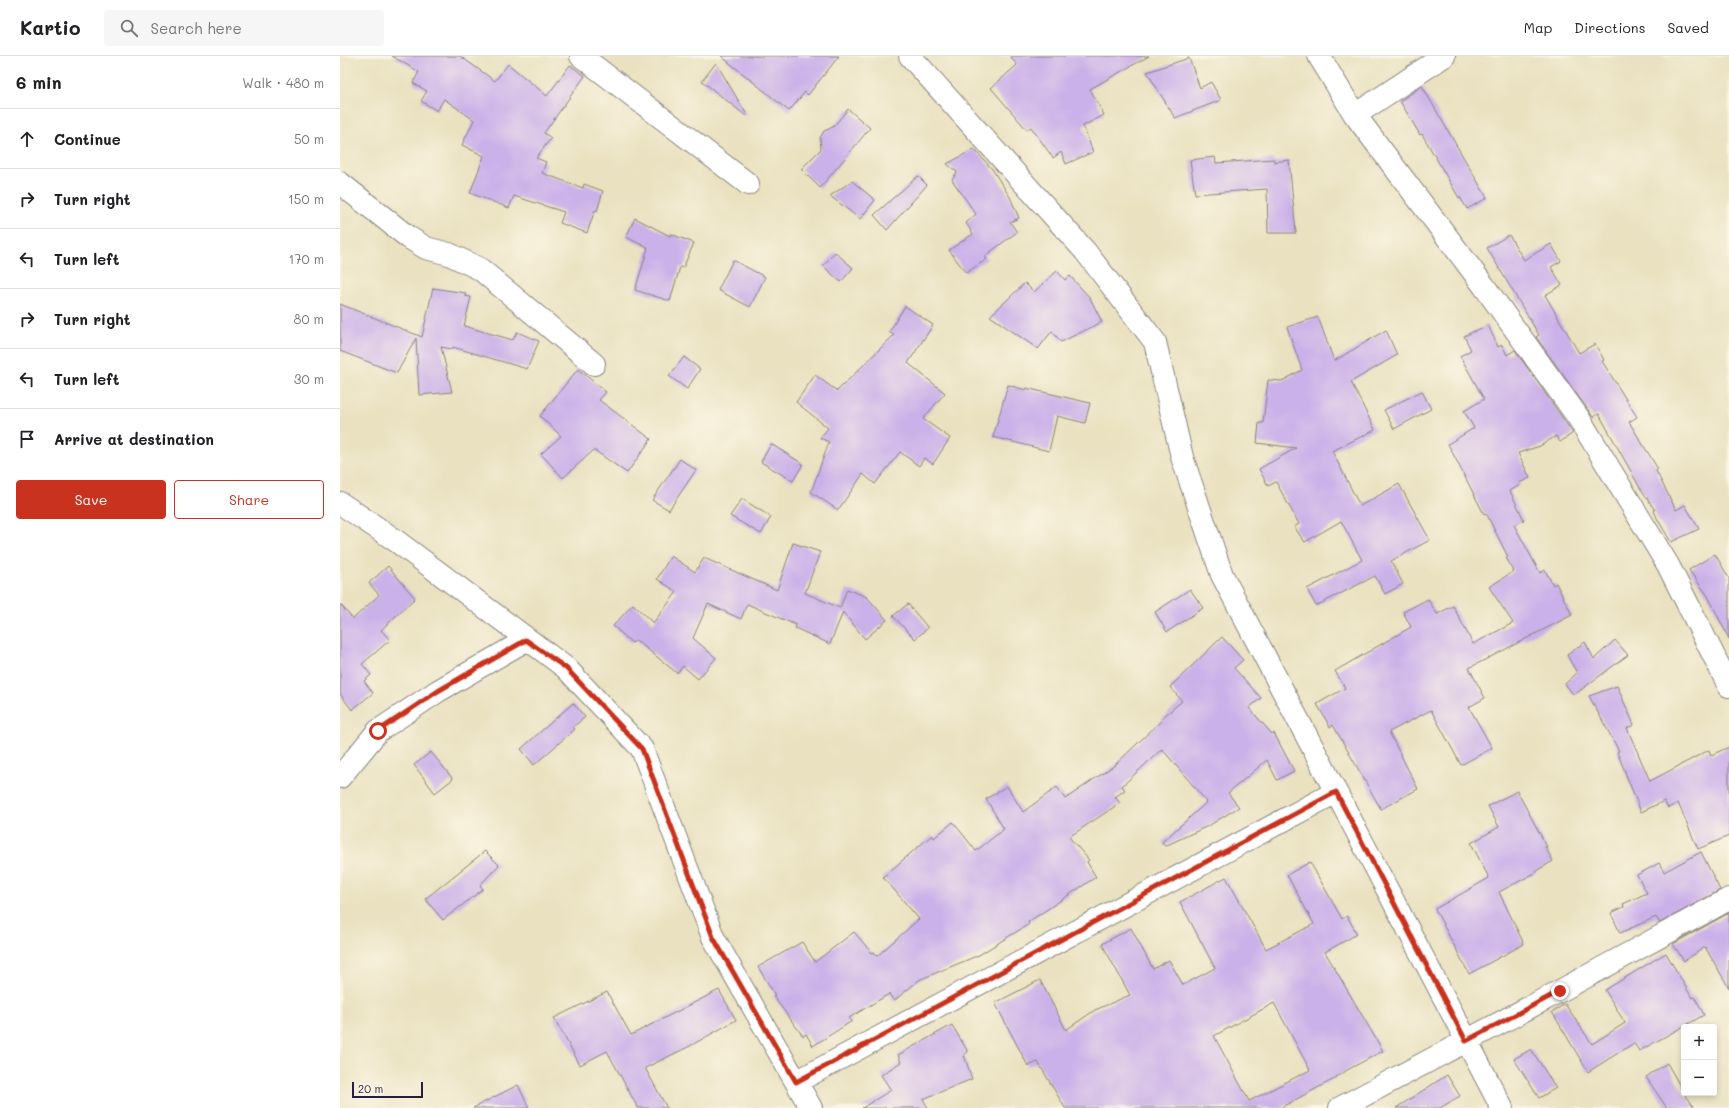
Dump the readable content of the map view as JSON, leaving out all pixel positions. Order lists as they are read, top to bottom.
{
  "scale_bar": "20 m",
  "page": {
    "header": "Kartio",
    "search": "Search here",
    "nav": ["Map", "Directions", "Saved"],
    "heading": ["6 min", "Walk · 480 m"],
    "list": [
      ["Continue", "50 m"],
      ["Turn right", "150 m"],
      ["Turn left", "170 m"],
      ["Turn right", "80 m"],
      ["Turn left", "30 m"],
      "Arrive at destination"
    ],
    "buttons": ["Save", "Share"],
    "map_buttons": ["+", "−"],
    "scale": "20 m"
  }
}
